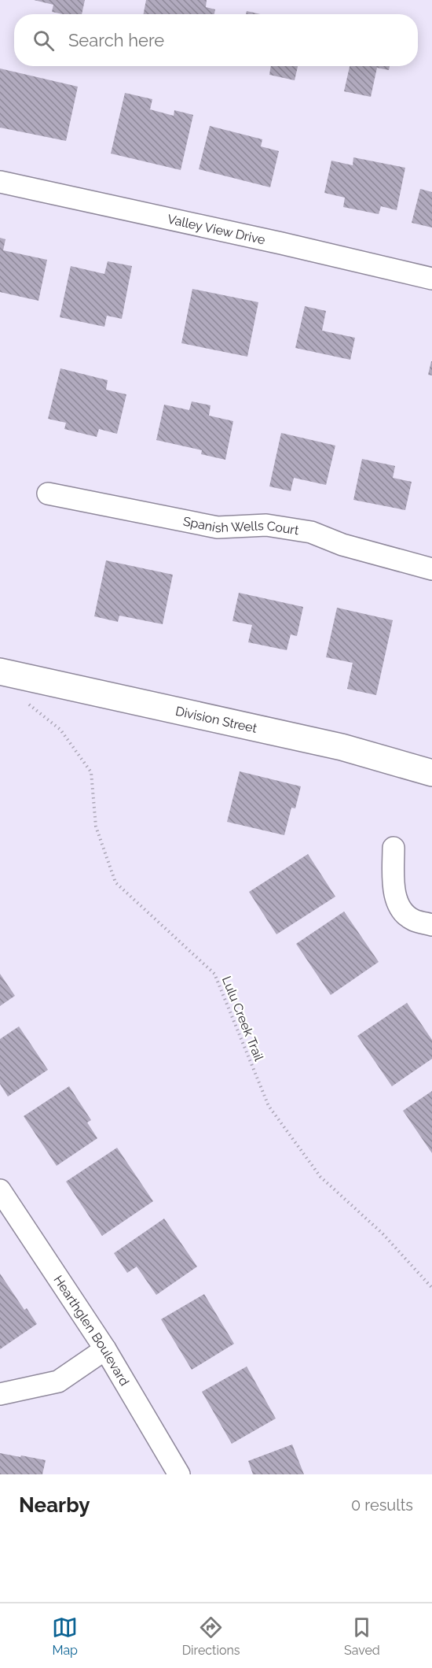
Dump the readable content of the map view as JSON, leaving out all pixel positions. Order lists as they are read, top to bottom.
{
  "streets": {
    "street": [
      "Valley View Drive",
      "Spanish Wells Court",
      "Division Street",
      "Hearthglen Boulevard"
    ],
    "path": ["Lulu Creek Trail"]
  },
  "page": {
    "search": "Search here",
    "heading": ["Nearby", "0 results"],
    "nav": ["Map", "Directions", "Saved"]
  }
}
